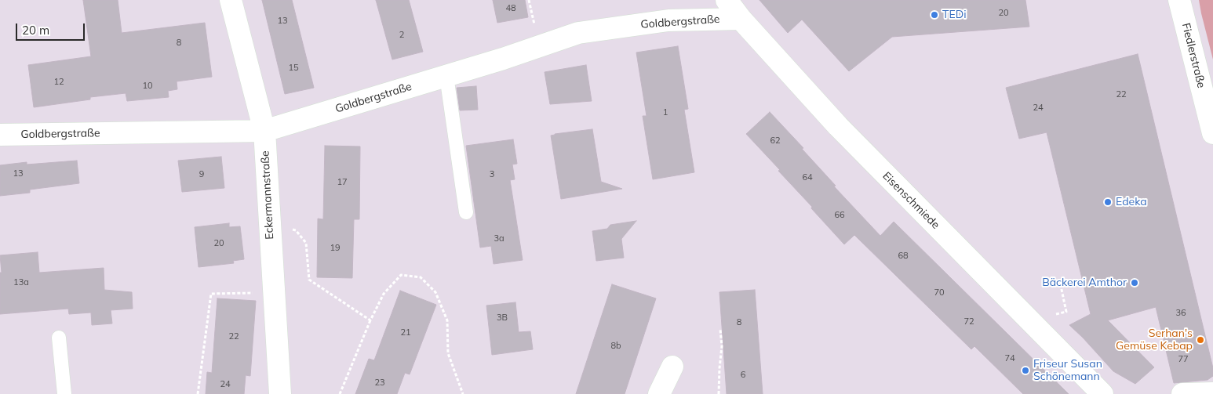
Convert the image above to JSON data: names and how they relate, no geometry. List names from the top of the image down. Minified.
{"streets":{"street":["Goldbergstraße","Fiedlerstraße","Eckermannstraße","Eisenschmiede"]},"crossings":[["Goldbergstraße","Eckermannstraße"],["Goldbergstraße","Eisenschmiede"]],"places":["TEDi","Edeka","Bäckerei Amthor","Serhan's Gemüse Kebap","Friseur Susan Schönemann"],"house_numbers":["48","20","13","2","8","15","12","10","22","24","1","62","13","9","3","64","17","66","3a","20","19","68","13a","70","36","3B","72","8","21","22","8b","74","77","6","23","24"],"scale_bar":"20 m"}
